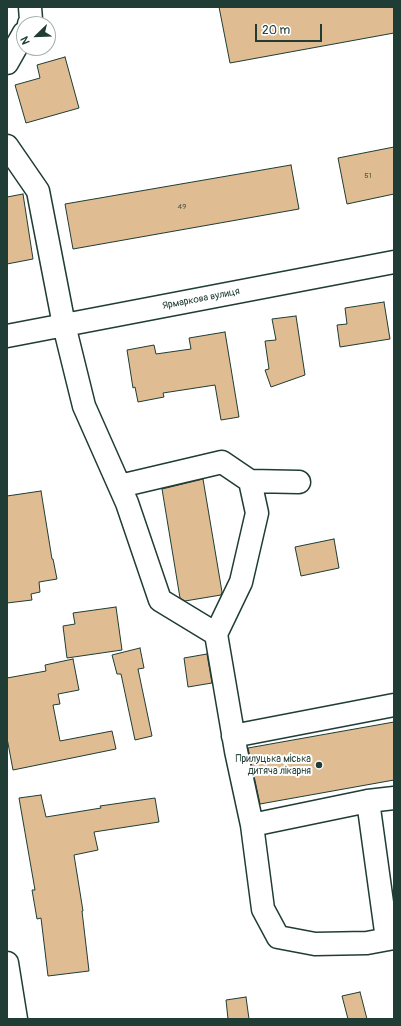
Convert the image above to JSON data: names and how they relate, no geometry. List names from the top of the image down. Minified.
{"streets":{"street":["Ярмаркова вулиця"]},"places":["Прилуцька міська дитяча лікарня"],"house_numbers":["51","49"],"scale_bar":"20 m","north":"bottom left"}
